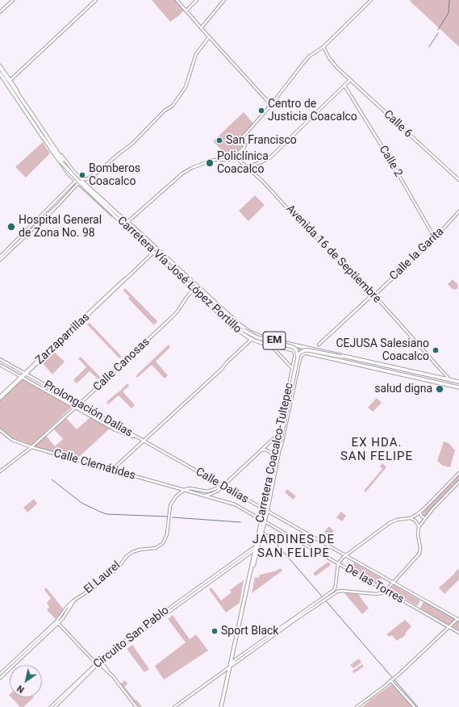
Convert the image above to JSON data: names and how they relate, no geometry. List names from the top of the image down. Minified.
{"streets":{"main road":["Carretera Vía José López Portillo","EM","Carretera Coacalco-Tultepec"],"street":["Calle 6","Calle 2","Avenida 16 de Septiembre","Calle la Garita","Zarzaparrillas","Calle Canosas","Prolongación Dalias","Calle Clemátides","Calle Dalias","El Laurel","De las Torres","Circuito San Pablo"]},"crossings":[["Calle 2","Calle la Garita"],["Avenida 16 de Septiembre","Calle la Garita"],["Avenida 16 de Septiembre","Carretera Vía José López Portillo"],["Carretera Vía José López Portillo","Zarzaparrillas"],["Carretera Vía José López Portillo","Calle Canosas"],["Carretera Vía José López Portillo","Carretera Coacalco-Tultepec"],["Zarzaparrillas","Prolongación Dalias"],["Calle Canosas","Prolongación Dalias"],["Calle Canosas","Calle Clemátides"],["Prolongación Dalias","Calle Dalias"],["Carretera Coacalco-Tultepec","Calle Dalias"],["Carretera Coacalco-Tultepec","De las Torres"],["Carretera Coacalco-Tultepec","Circuito San Pablo"],["Calle Clemátides","El Laurel"],["Calle Clemátides","De las Torres"],["El Laurel","De las Torres"]],"districts":["EX HDA. SAN FELIPE","JARDINES DE SAN FELIPE"],"places":["Centro de Justicia Coacalco","San Francisco","Policlínica Coacalco","Bomberos Coacalco","Hospital General de Zona No. 98","CEJUSA Salesiano Coacalco","salud digna","Sport Black"],"north":"bottom left"}
